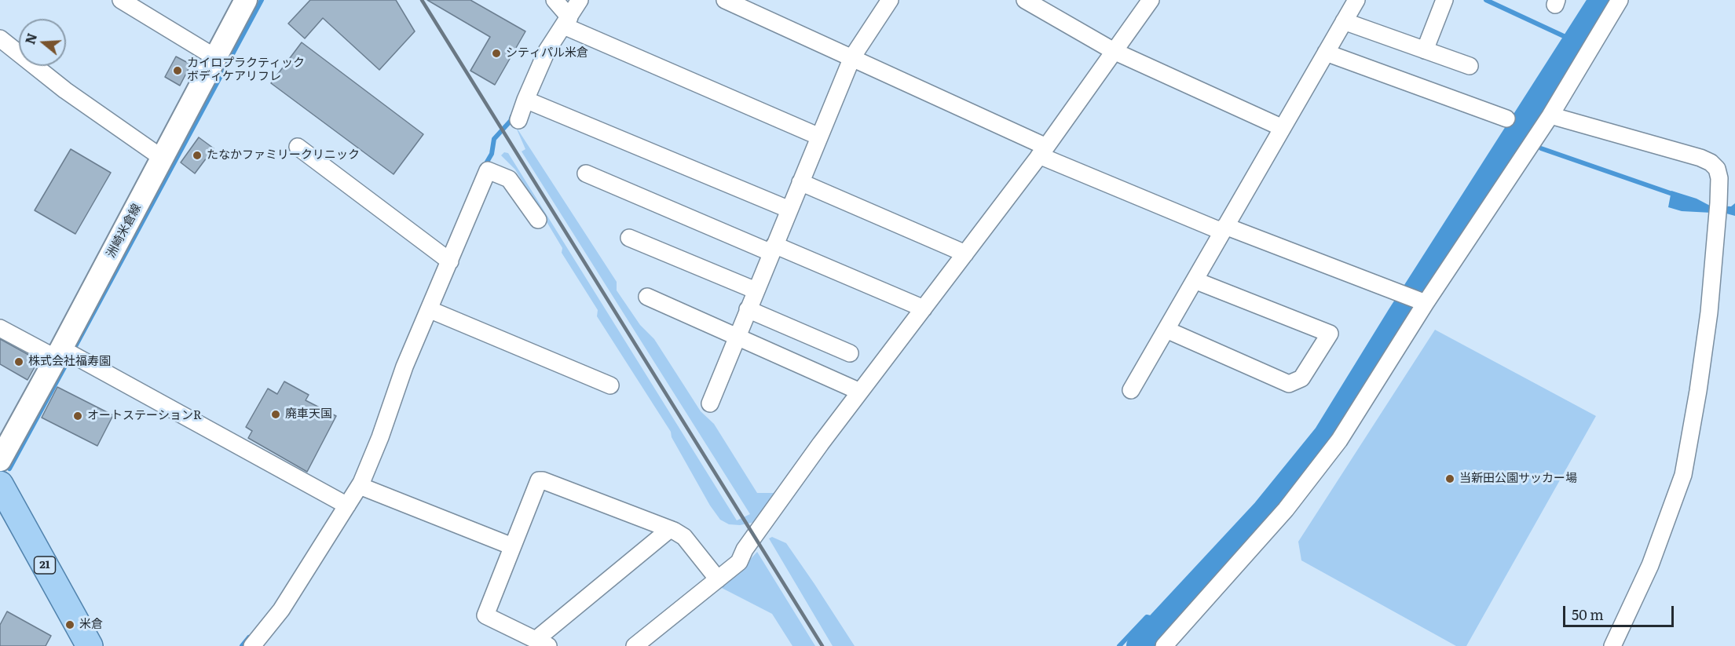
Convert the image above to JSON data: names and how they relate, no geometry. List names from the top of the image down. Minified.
{"streets":{"main road":["洲崎米倉線","21"]},"places":["シティパル米倉","カイロプラクティック ボディケアリフレ","たなかファミリークリニック","株式会社福寿園","廃車天国","オートステーションR","当新田公園サッカー場","米倉"],"scale_bar":"50 m","north":"left"}
